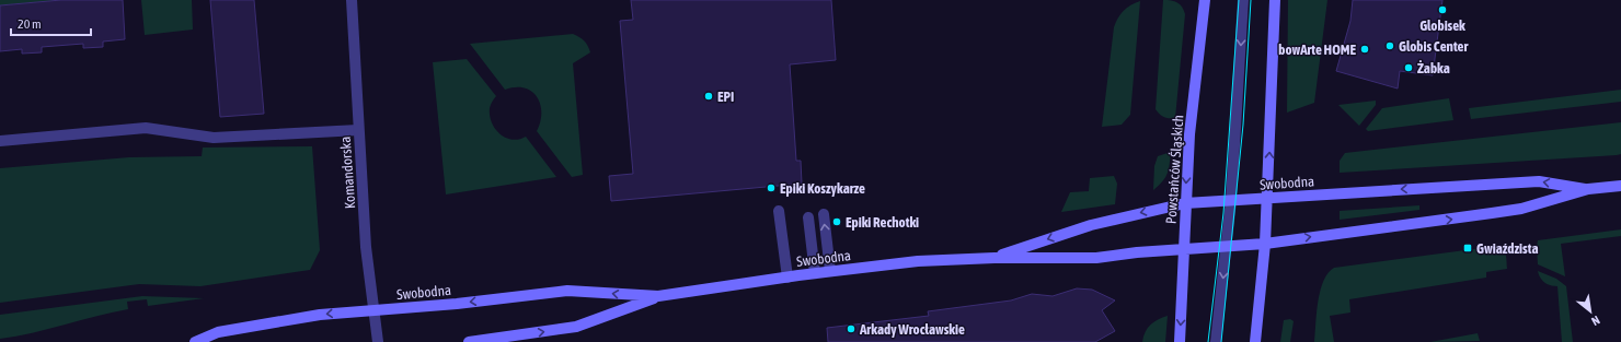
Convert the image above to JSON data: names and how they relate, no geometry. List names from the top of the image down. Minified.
{"streets":{"street":["Powstańców Śląskich","Komandorska","Swobodna"]},"crossings":[["Powstańców Śląskich","Swobodna"],["Komandorska","Swobodna"]],"places":{"other":["Globisek","Globis Center","bowArte HOME","Żabka","EPI","Epiki Koszykarze","Epiki Rechotki","Arkady Wrocławskie"],"transit":["Gwiaździsta"]},"scale_bar":"20 m","north":"bottom right"}
